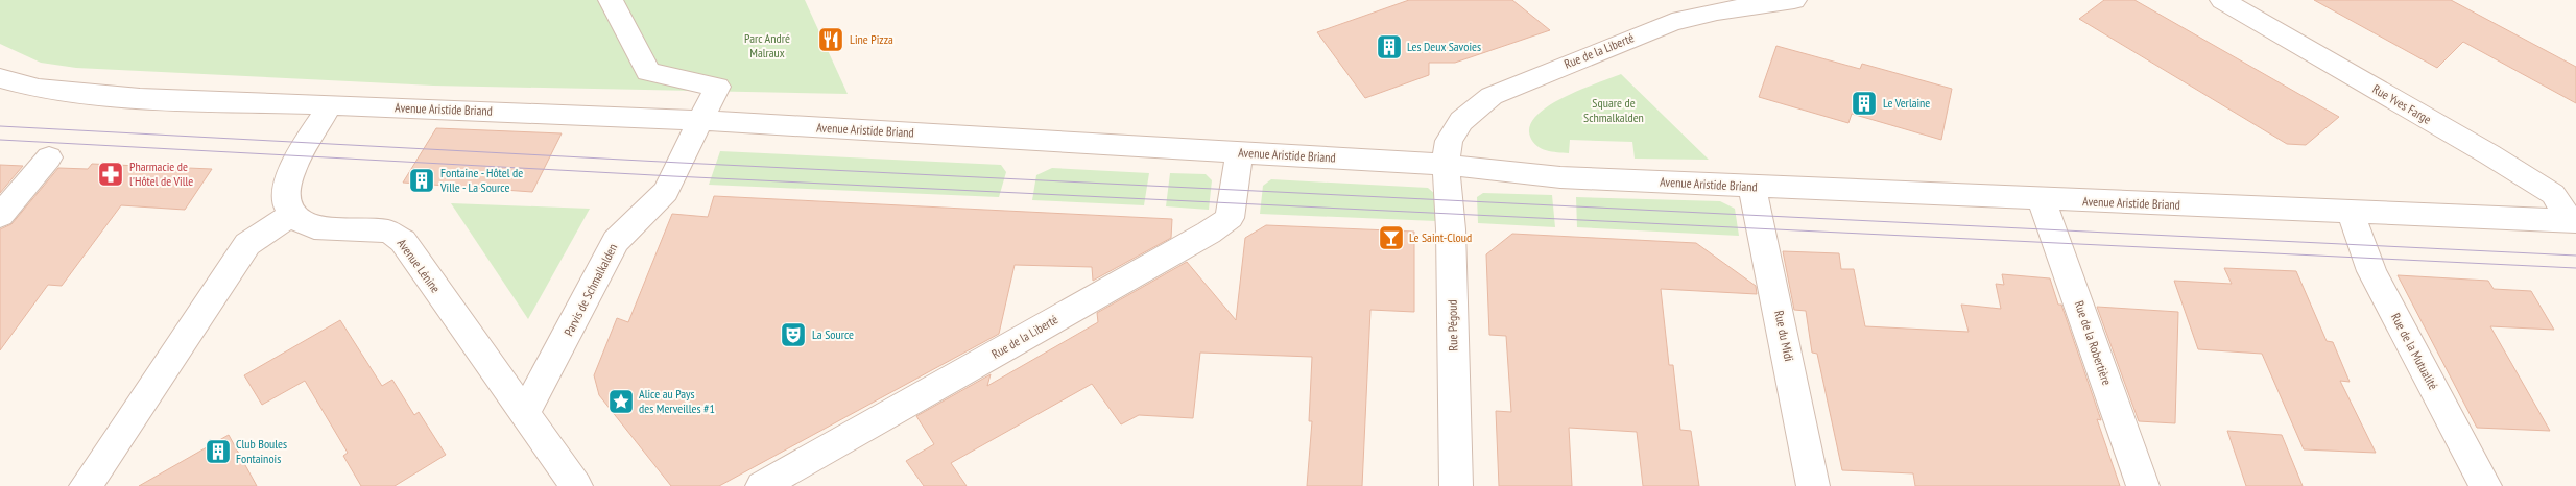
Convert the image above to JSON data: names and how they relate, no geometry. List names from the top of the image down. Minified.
{"streets":{"street":["Rue de la Liberté","Rue Yves Farge","Avenue Aristide Briand","Avenue Lénine","Parvis de Schmalkalden","Rue Pégoud","Rue du Midi","Rue de la Robertière","Rue de la Mutualité"]},"crossings":[["Rue de la Liberté","Avenue Aristide Briand"],["Rue de la Liberté","Rue Pégoud"],["Rue Yves Farge","Avenue Aristide Briand"],["Avenue Aristide Briand","Parvis de Schmalkalden"],["Avenue Aristide Briand","Rue Pégoud"],["Avenue Aristide Briand","Rue du Midi"],["Avenue Aristide Briand","Rue de la Robertière"],["Avenue Aristide Briand","Rue de la Mutualité"],["Avenue Lénine","Parvis de Schmalkalden"]],"parks":["Parc André Malraux","Square de Schmalkalden"],"places":{"restaurant":["Line Pizza"],"building":["Les Deux Savoies","Le Verlaine","Fontaine - Hôtel de Ville - La Source","Club Boules Fontainois"],"pharmacy":["Pharmacie de l'Hôtel de Ville"],"bar":["Le Saint-Cloud"],"theatre":["La Source"],"place":["Alice au Pays des Merveilles #1"]}}
